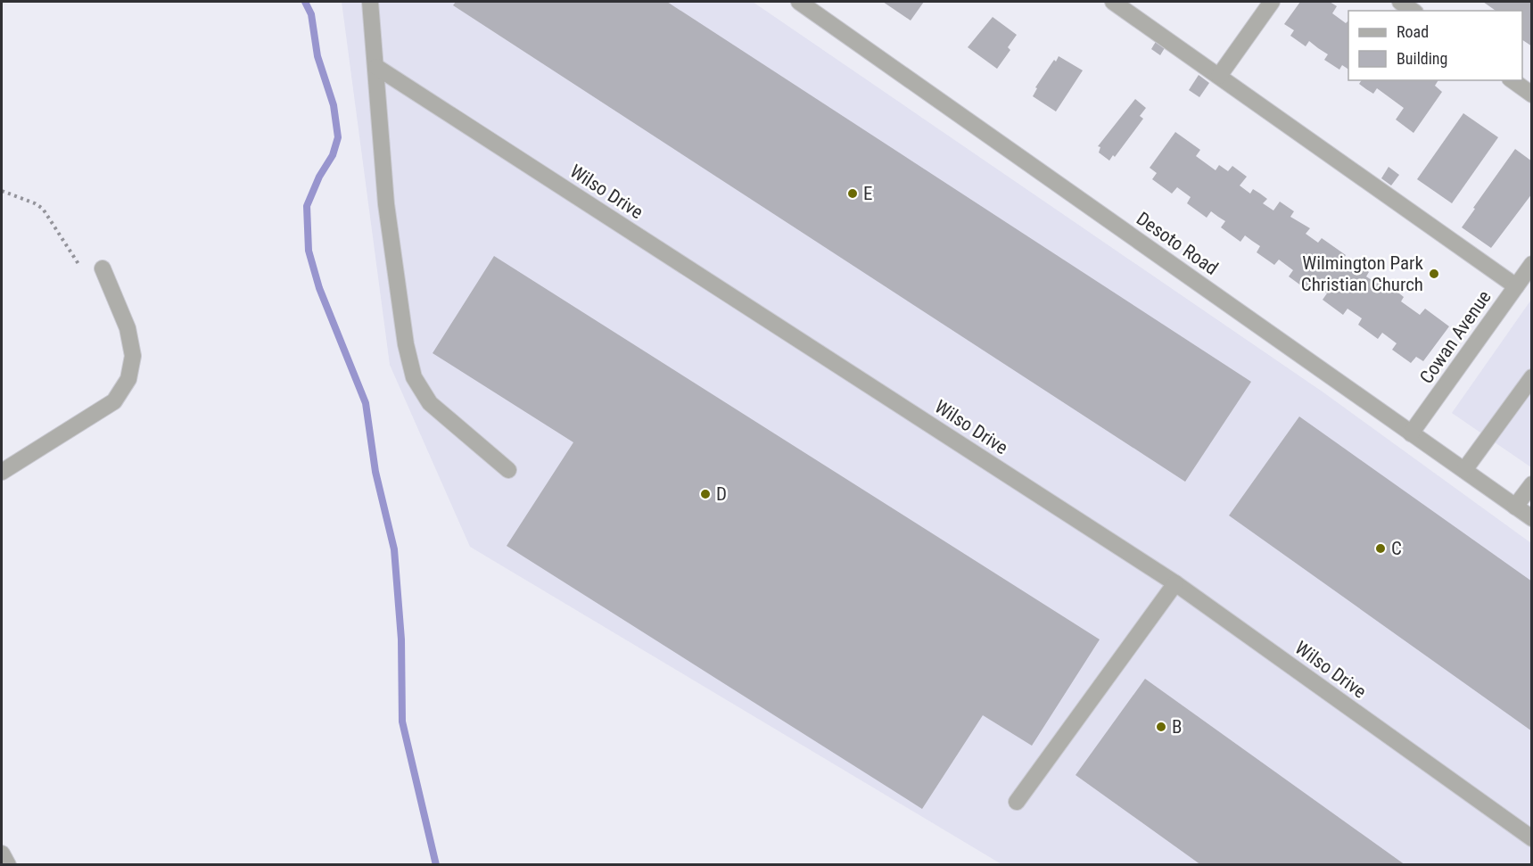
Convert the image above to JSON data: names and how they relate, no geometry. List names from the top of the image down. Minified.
{"streets":{"street":["Wilso Drive","Desoto Road","Cowan Avenue"]},"crossings":[["Desoto Road","Cowan Avenue"]],"places":["E","Wilmington Park Christian Church","D","C","B"],"legend":["Road","Building"]}
